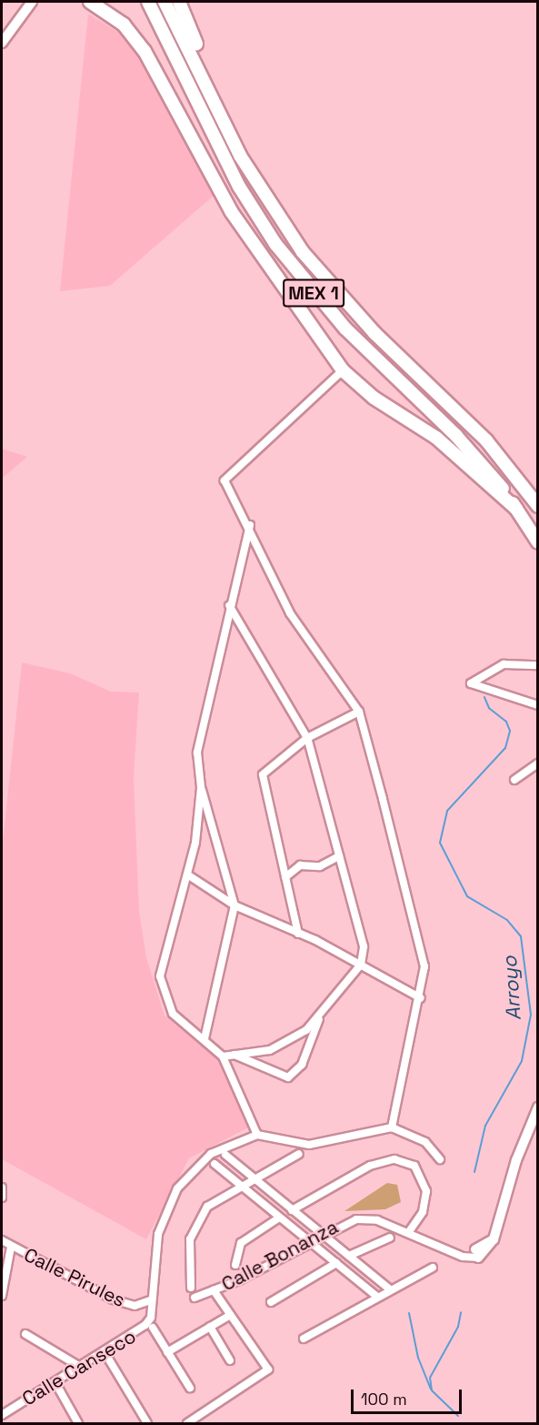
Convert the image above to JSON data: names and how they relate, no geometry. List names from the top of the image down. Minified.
{"streets":{"highway":["MEX 1"],"street":["Calle Bonanza","Calle Pirules","Calle Canseco"]},"crossings":[["Calle Pirules","Calle Canseco"]],"water":["Arroyo"],"scale_bar":"100 m"}
